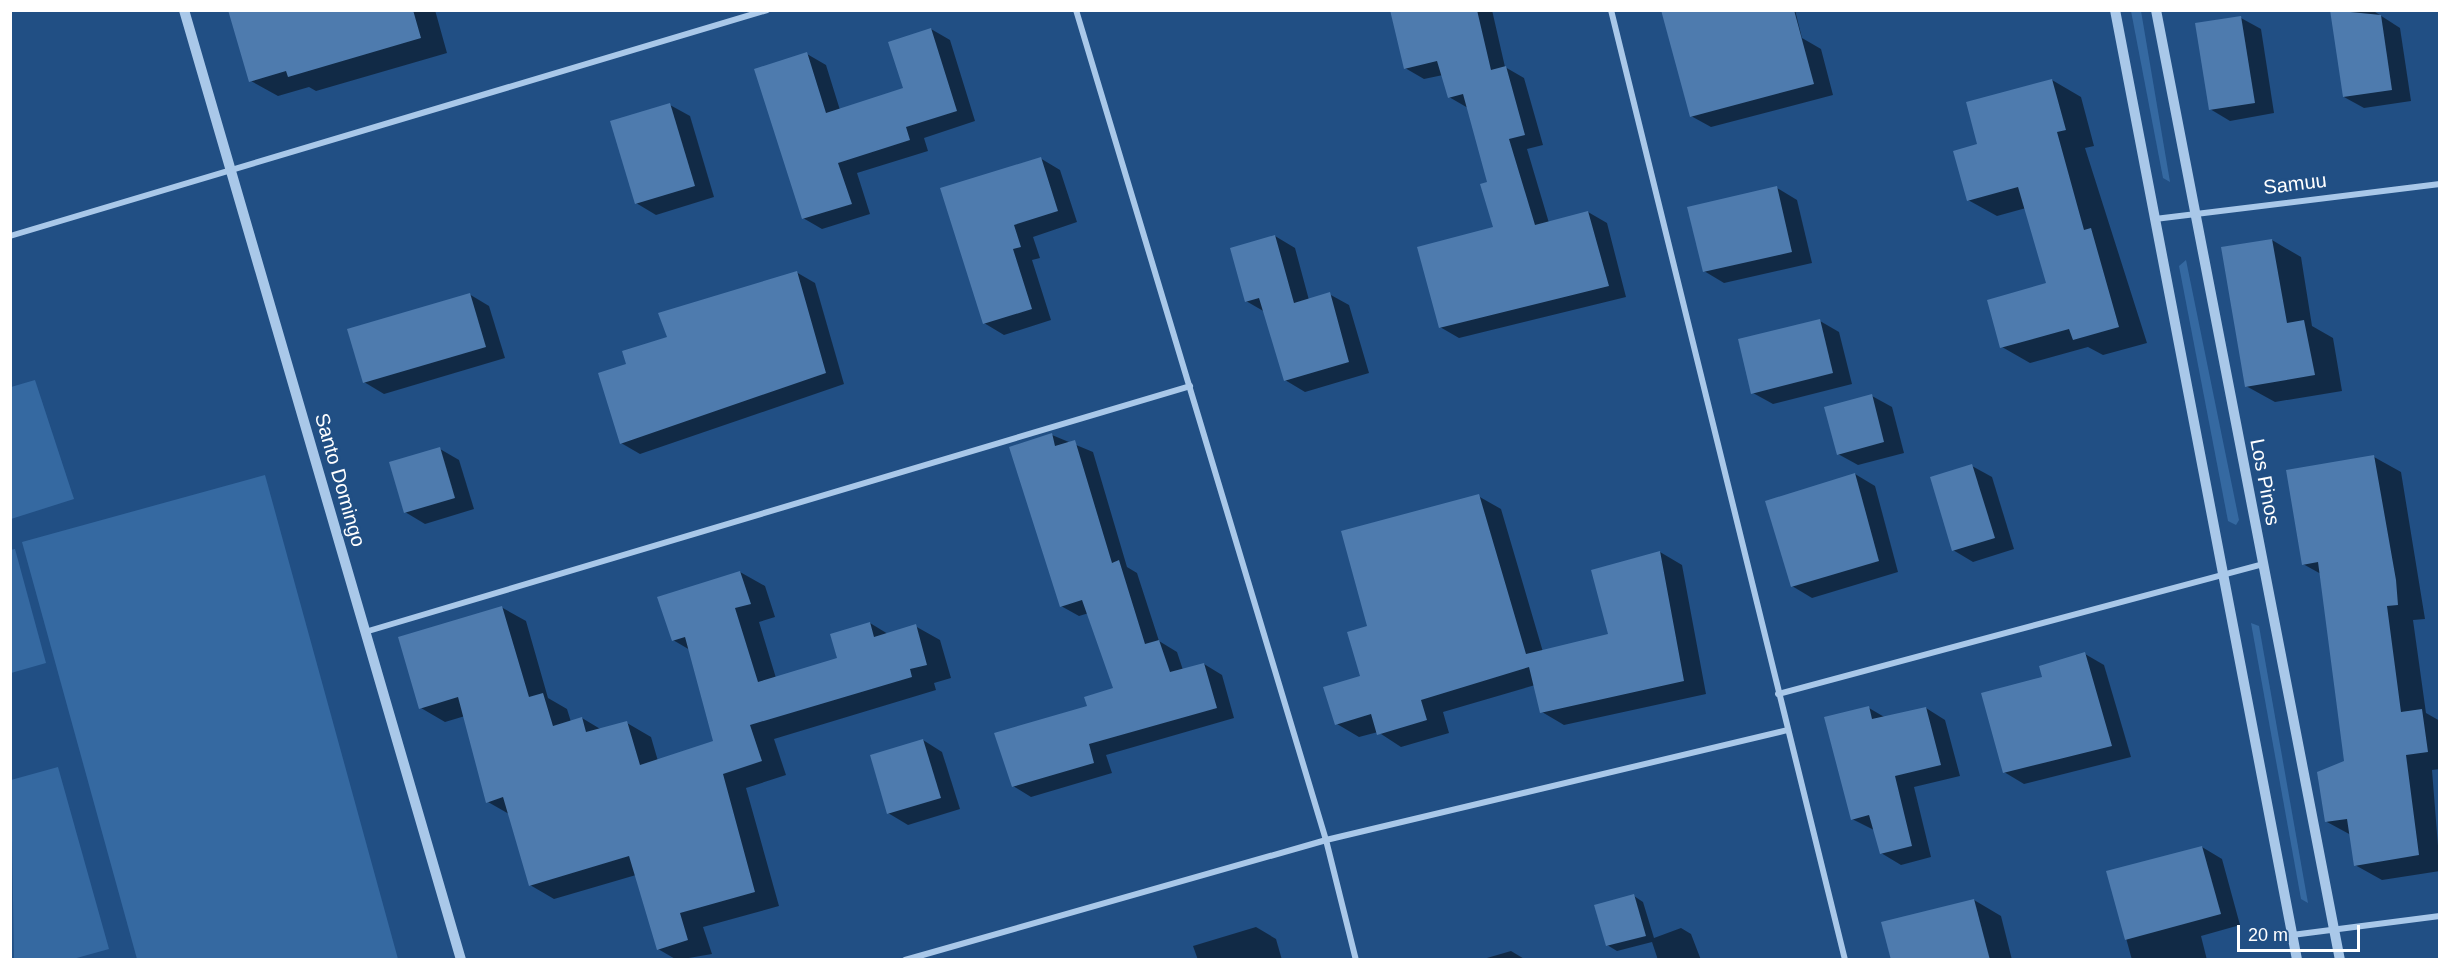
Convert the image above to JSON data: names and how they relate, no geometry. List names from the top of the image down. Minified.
{"streets":{"street":["Samuu","Santo Domingo","Los Pinos"]},"crossings":[["Samuu","Los Pinos"]],"scale_bar":"20 m"}
